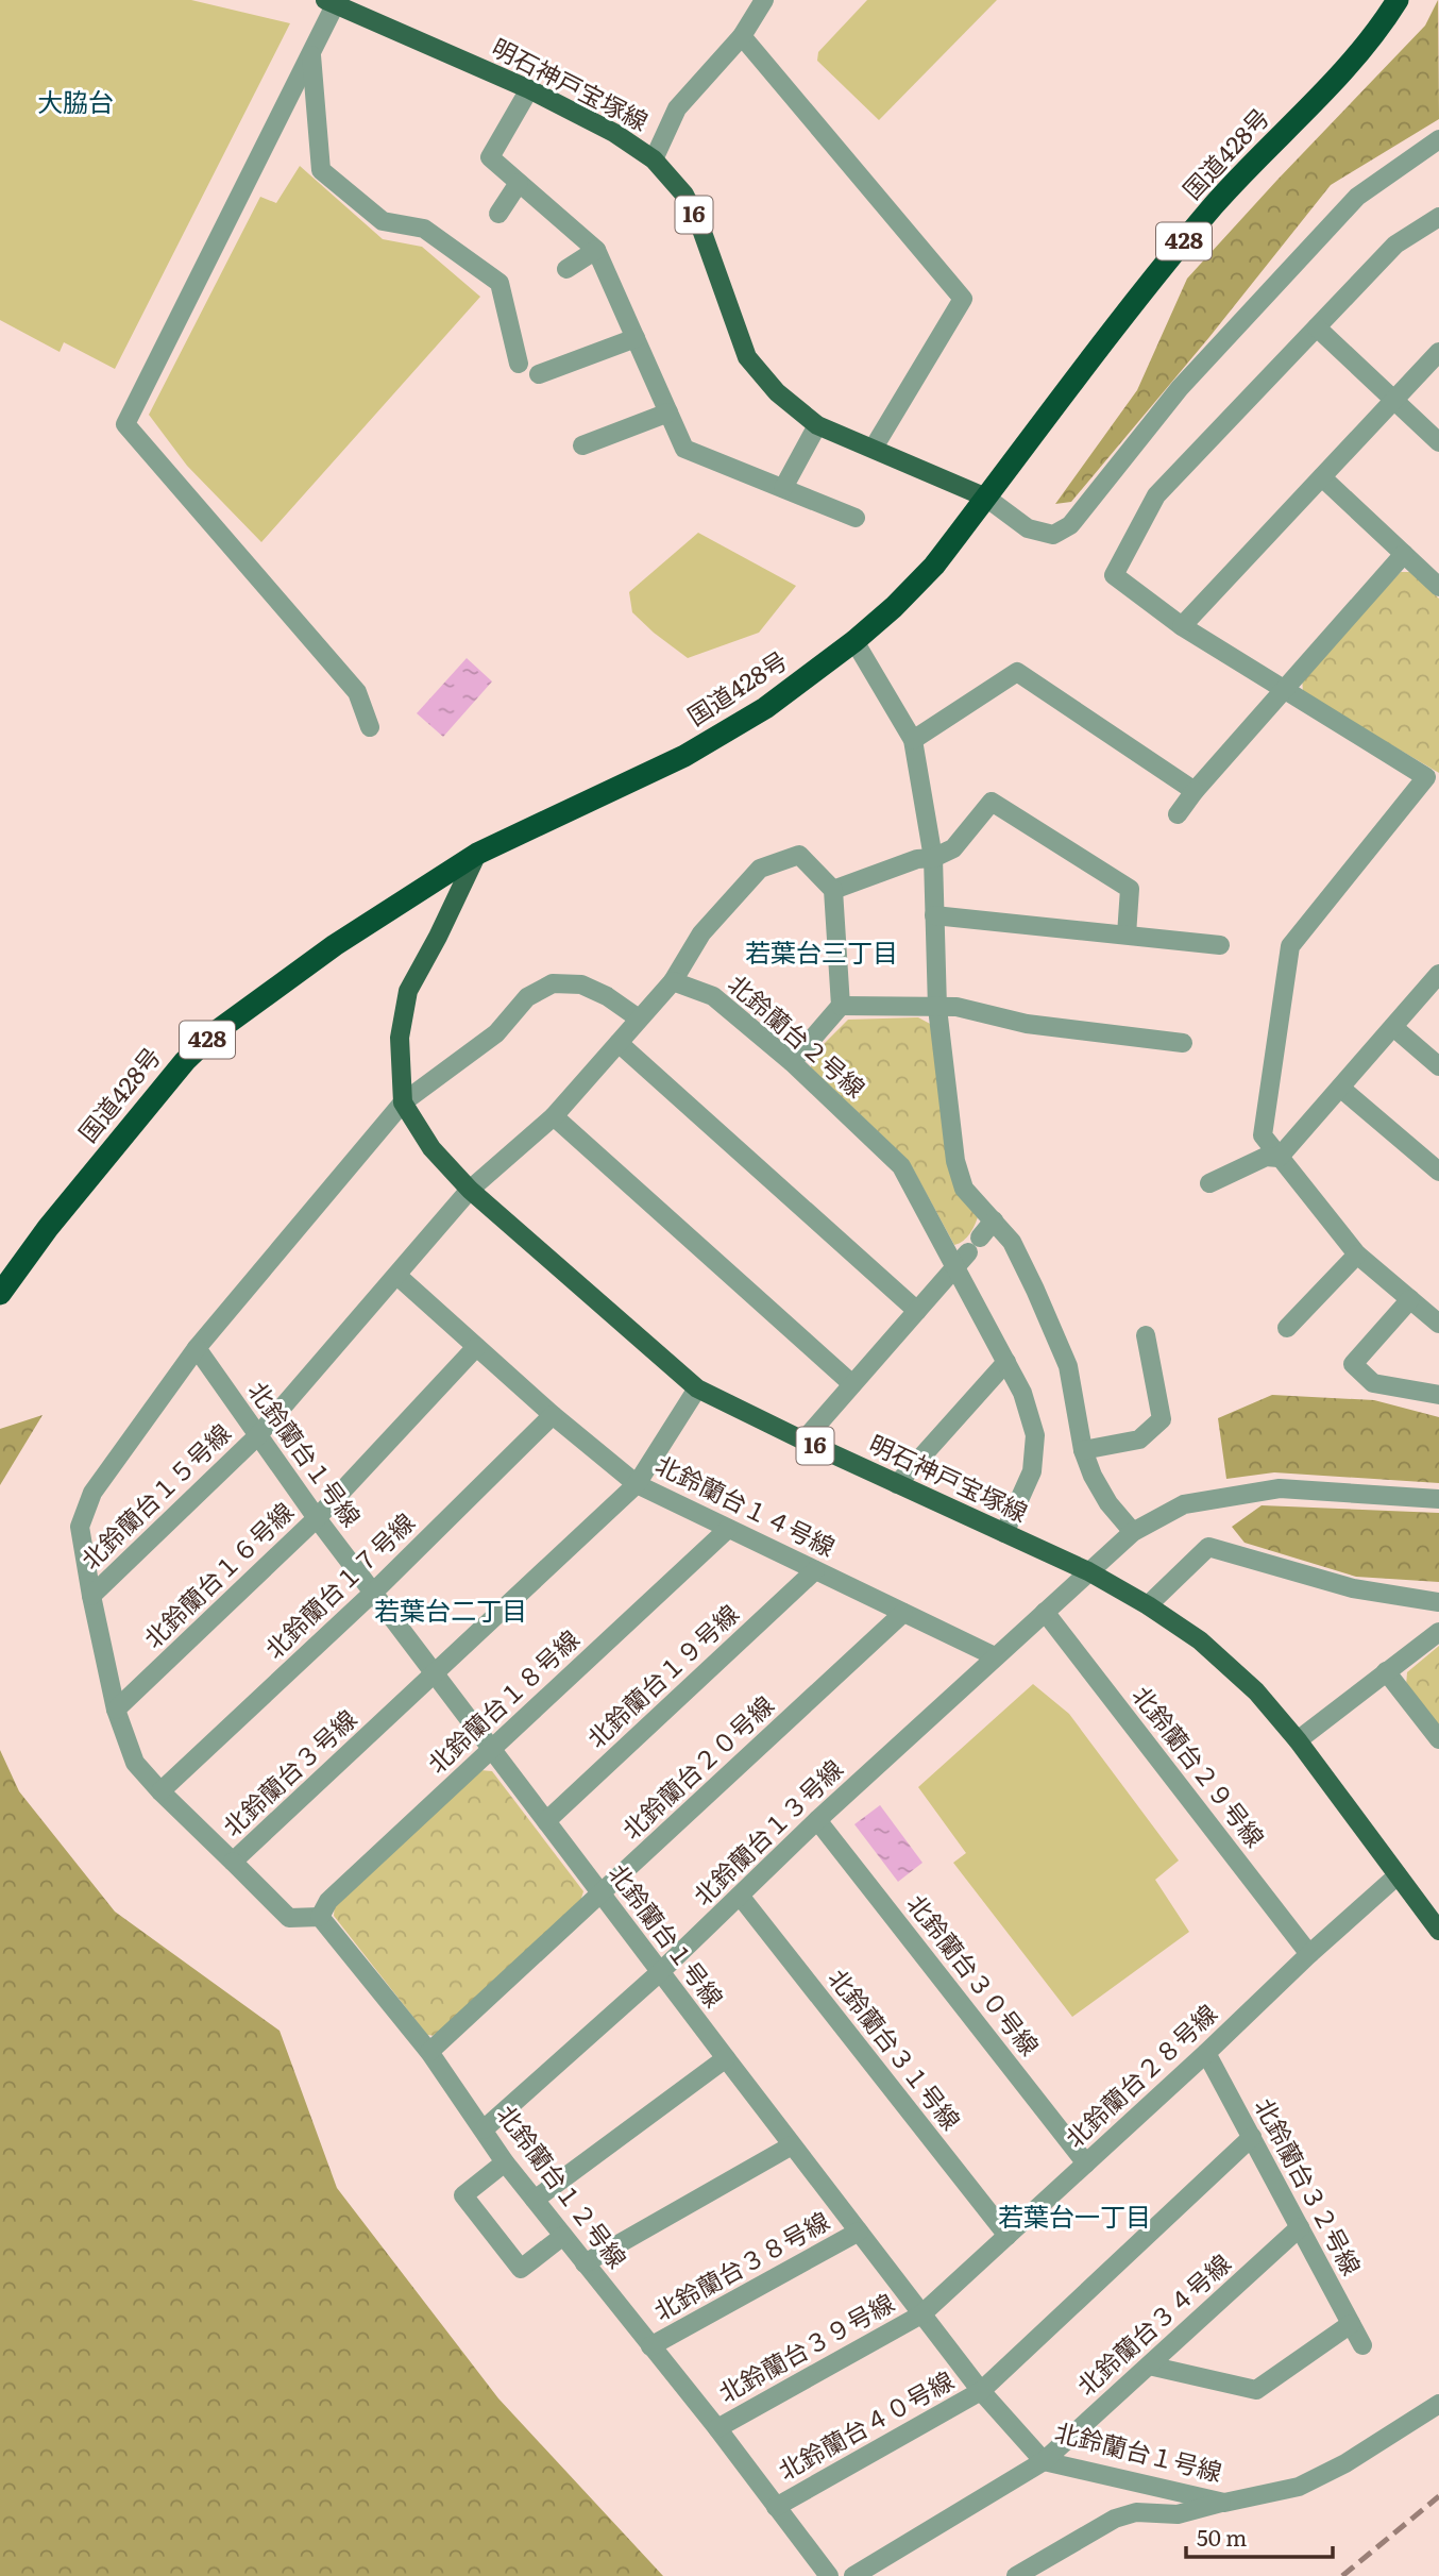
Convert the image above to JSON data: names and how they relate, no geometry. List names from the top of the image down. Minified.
{"streets":{"highway":["国道428号","428"],"main road":["明石神戸宝塚線","16"],"street":["北鈴蘭台２号線","北鈴蘭台１号線","北鈴蘭台１５号線","北鈴蘭台１４号線","北鈴蘭台１６号線","北鈴蘭台１７号線","北鈴蘭台１９号線","北鈴蘭台１８号線","北鈴蘭台２９号線","北鈴蘭台２０号線","北鈴蘭台３号線","北鈴蘭台１３号線","北鈴蘭台３０号線","北鈴蘭台３１号線","北鈴蘭台２８号線","北鈴蘭台１２号線","北鈴蘭台３２号線","北鈴蘭台３８号線","北鈴蘭台３４号線","北鈴蘭台３９号線","北鈴蘭台４０号線"]},"crossings":[["明石神戸宝塚線","国道428号"],["明石神戸宝塚線","北鈴蘭台２号線"],["明石神戸宝塚線","北鈴蘭台３号線"],["明石神戸宝塚線","北鈴蘭台１３号線"],["明石神戸宝塚線","北鈴蘭台２８号線"],["北鈴蘭台１号線","北鈴蘭台１５号線"],["北鈴蘭台１号線","北鈴蘭台１６号線"],["北鈴蘭台１号線","北鈴蘭台１７号線"],["北鈴蘭台１号線","北鈴蘭台１９号線"],["北鈴蘭台１号線","北鈴蘭台１８号線"],["北鈴蘭台１号線","北鈴蘭台２０号線"],["北鈴蘭台１号線","北鈴蘭台３号線"],["北鈴蘭台１号線","北鈴蘭台１３号線"],["北鈴蘭台１号線","北鈴蘭台２８号線"],["北鈴蘭台１号線","北鈴蘭台３８号線"],["北鈴蘭台１号線","北鈴蘭台３４号線"],["北鈴蘭台１号線","北鈴蘭台３９号線"],["北鈴蘭台１号線","北鈴蘭台４０号線"],["北鈴蘭台１５号線","北鈴蘭台３号線"],["北鈴蘭台１４号線","北鈴蘭台１６号線"],["北鈴蘭台１４号線","北鈴蘭台１７号線"],["北鈴蘭台１４号線","北鈴蘭台１９号線"],["北鈴蘭台１４号線","北鈴蘭台１８号線"],["北鈴蘭台１４号線","北鈴蘭台２０号線"],["北鈴蘭台１４号線","北鈴蘭台３号線"],["北鈴蘭台１４号線","北鈴蘭台１３号線"],["北鈴蘭台１６号線","北鈴蘭台３号線"],["北鈴蘭台１７号線","北鈴蘭台３号線"],["北鈴蘭台１８号線","北鈴蘭台１２号線"],["北鈴蘭台２９号線","北鈴蘭台１３号線"],["北鈴蘭台２９号線","北鈴蘭台２８号線"],["北鈴蘭台２０号線","北鈴蘭台１２号線"],["北鈴蘭台１３号線","北鈴蘭台３０号線"],["北鈴蘭台１３号線","北鈴蘭台３１号線"],["北鈴蘭台１３号線","北鈴蘭台１２号線"],["北鈴蘭台３０号線","北鈴蘭台２８号線"],["北鈴蘭台３１号線","北鈴蘭台２８号線"],["北鈴蘭台２８号線","北鈴蘭台３２号線"],["北鈴蘭台２８号線","北鈴蘭台３９号線"],["北鈴蘭台１２号線","北鈴蘭台３８号線"],["北鈴蘭台１２号線","北鈴蘭台３９号線"],["北鈴蘭台１２号線","北鈴蘭台４０号線"],["北鈴蘭台３２号線","北鈴蘭台３４号線"],["北鈴蘭台３２号線","北鈴蘭台４０号線"]],"districts":["大脇台","若葉台三丁目","若葉台二丁目","若葉台一丁目"],"scale_bar":"50 m"}
